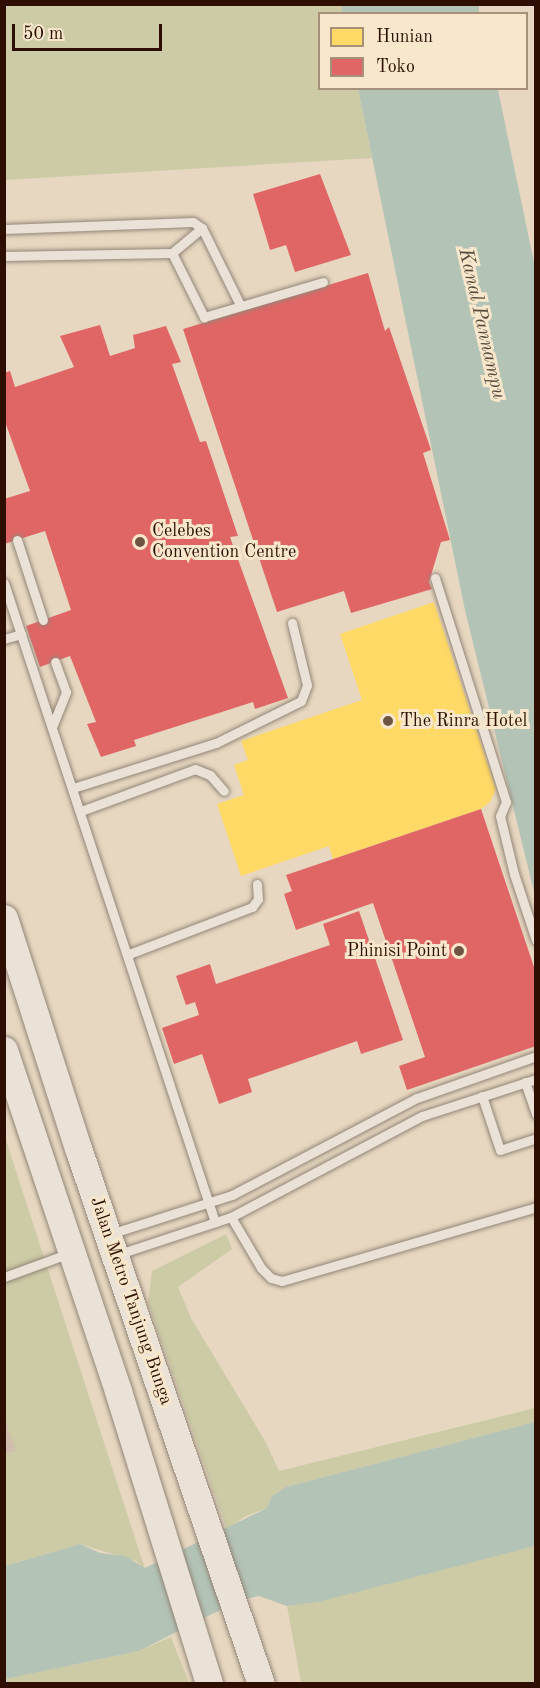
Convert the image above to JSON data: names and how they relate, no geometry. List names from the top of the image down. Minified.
{"streets":{"main road":["Jalan Metro Tanjung Bunga"]},"water":["Kanal Pannampu"],"places":["Celebes Convention Centre","The Rinra Hotel","Phinisi Point"],"legend":["Hunian","Toko"],"scale_bar":"50 m"}
